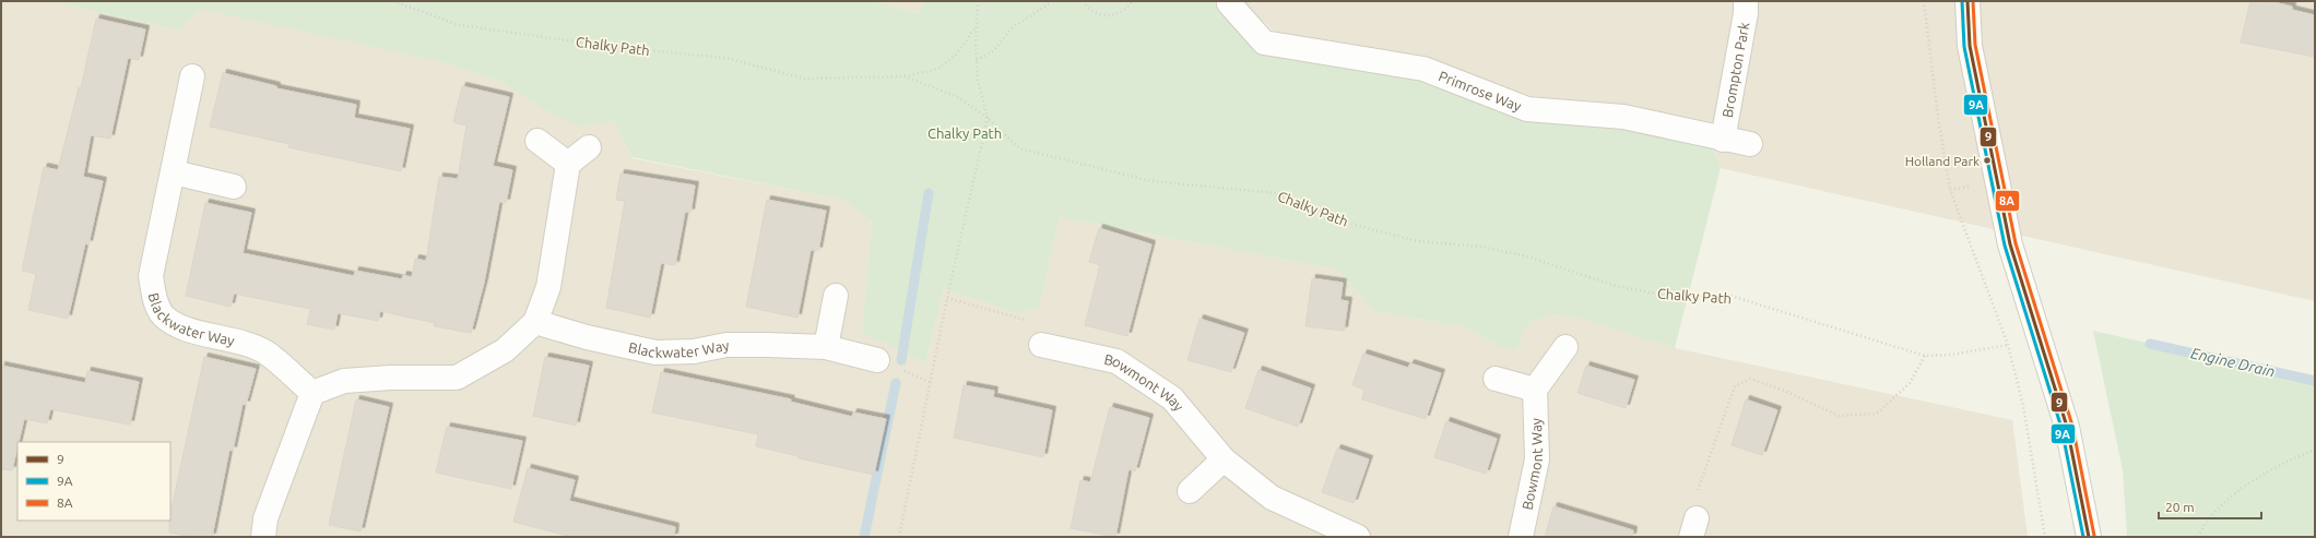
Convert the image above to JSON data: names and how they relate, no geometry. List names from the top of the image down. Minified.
{"streets":{"street":["Brompton Park","Primrose Way","Blackwater Way","Bowmont Way"],"path":["Chalky Path"]},"crossings":[["Brompton Park","Primrose Way"]],"water":["Engine Drain"],"parks":["Chalky Path"],"places":["Holland Park"],"lines":["transit line 9","transit line 9A","transit line 8A"],"legend":["9","9A","8A"],"scale_bar":"20 m"}
